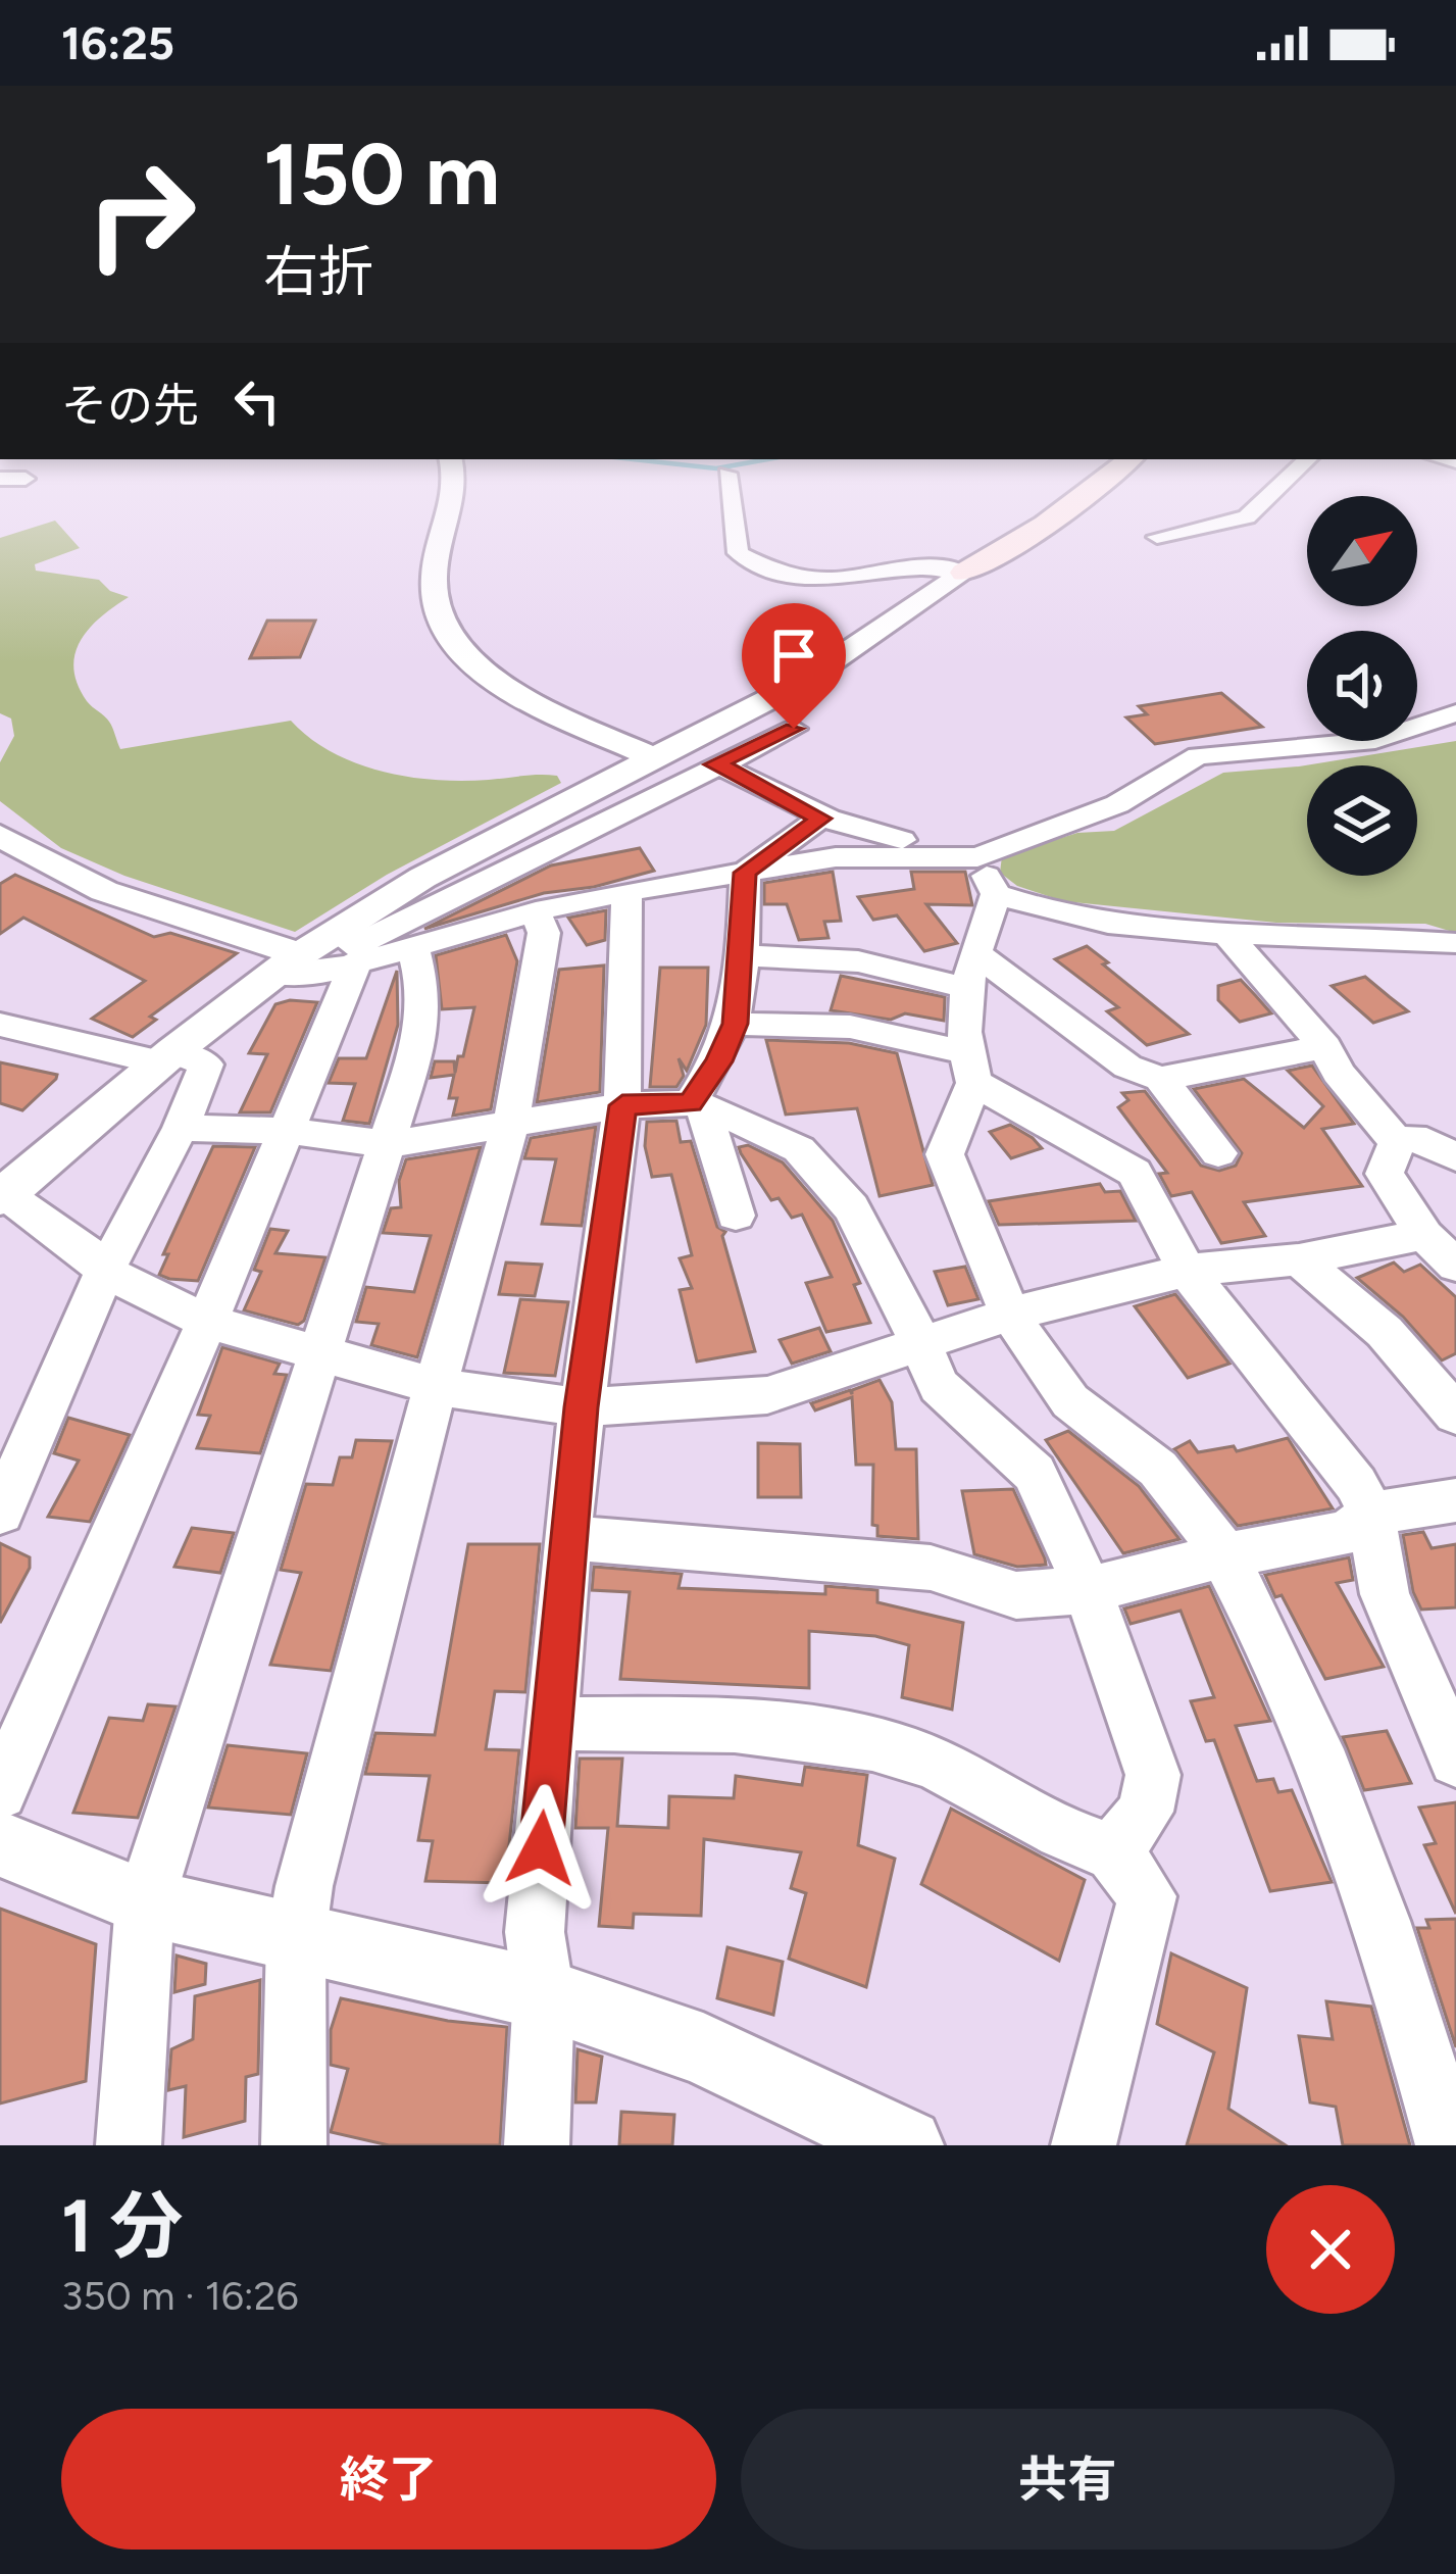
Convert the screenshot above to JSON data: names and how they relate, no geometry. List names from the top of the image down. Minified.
{"north":"top right","page":{"status":"16:25","turn":["150 m","右折"],"then":"その先","heading":["1 分","350 m · 16:26"],"buttons":["終了","共有"]}}
